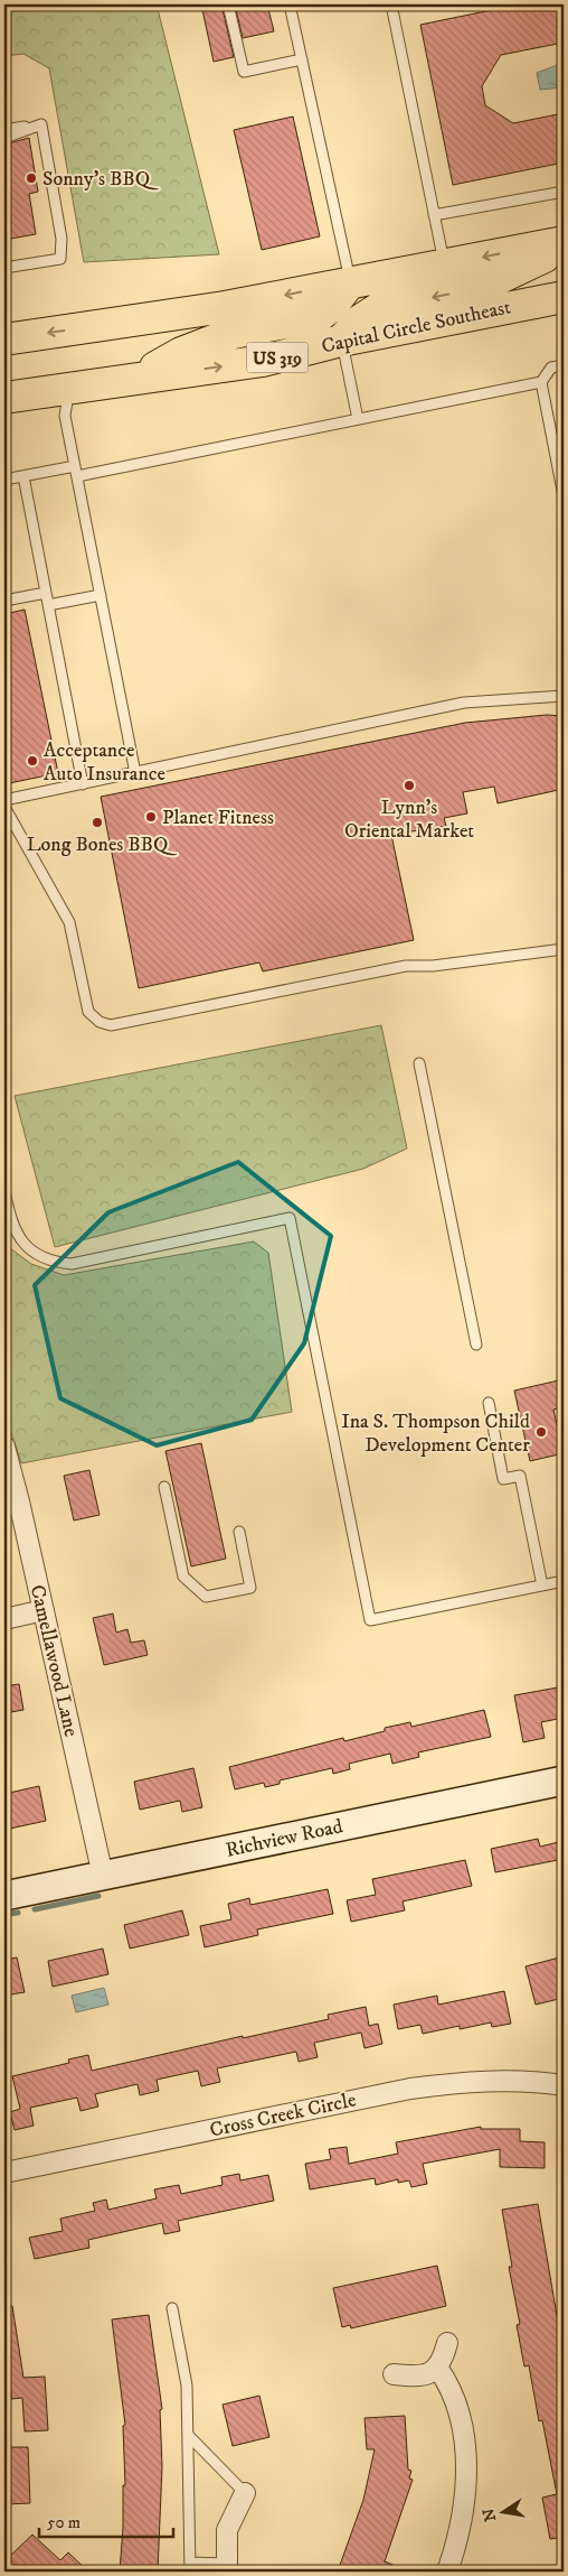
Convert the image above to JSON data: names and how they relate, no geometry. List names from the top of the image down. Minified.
{"streets":{"main road":["Capital Circle Southeast","US 319"],"street":["Camellawood Lane","Richview Road","Cross Creek Circle"]},"crossings":[["Camellawood Lane","Richview Road"]],"places":["Sonny's BBQ","Acceptance Auto Insurance","Lynn's Oriental Market","Planet Fitness","Long Bones BBQ","Ina S. Thompson Child Development Center"],"scale_bar":"50 m","north":"left"}
